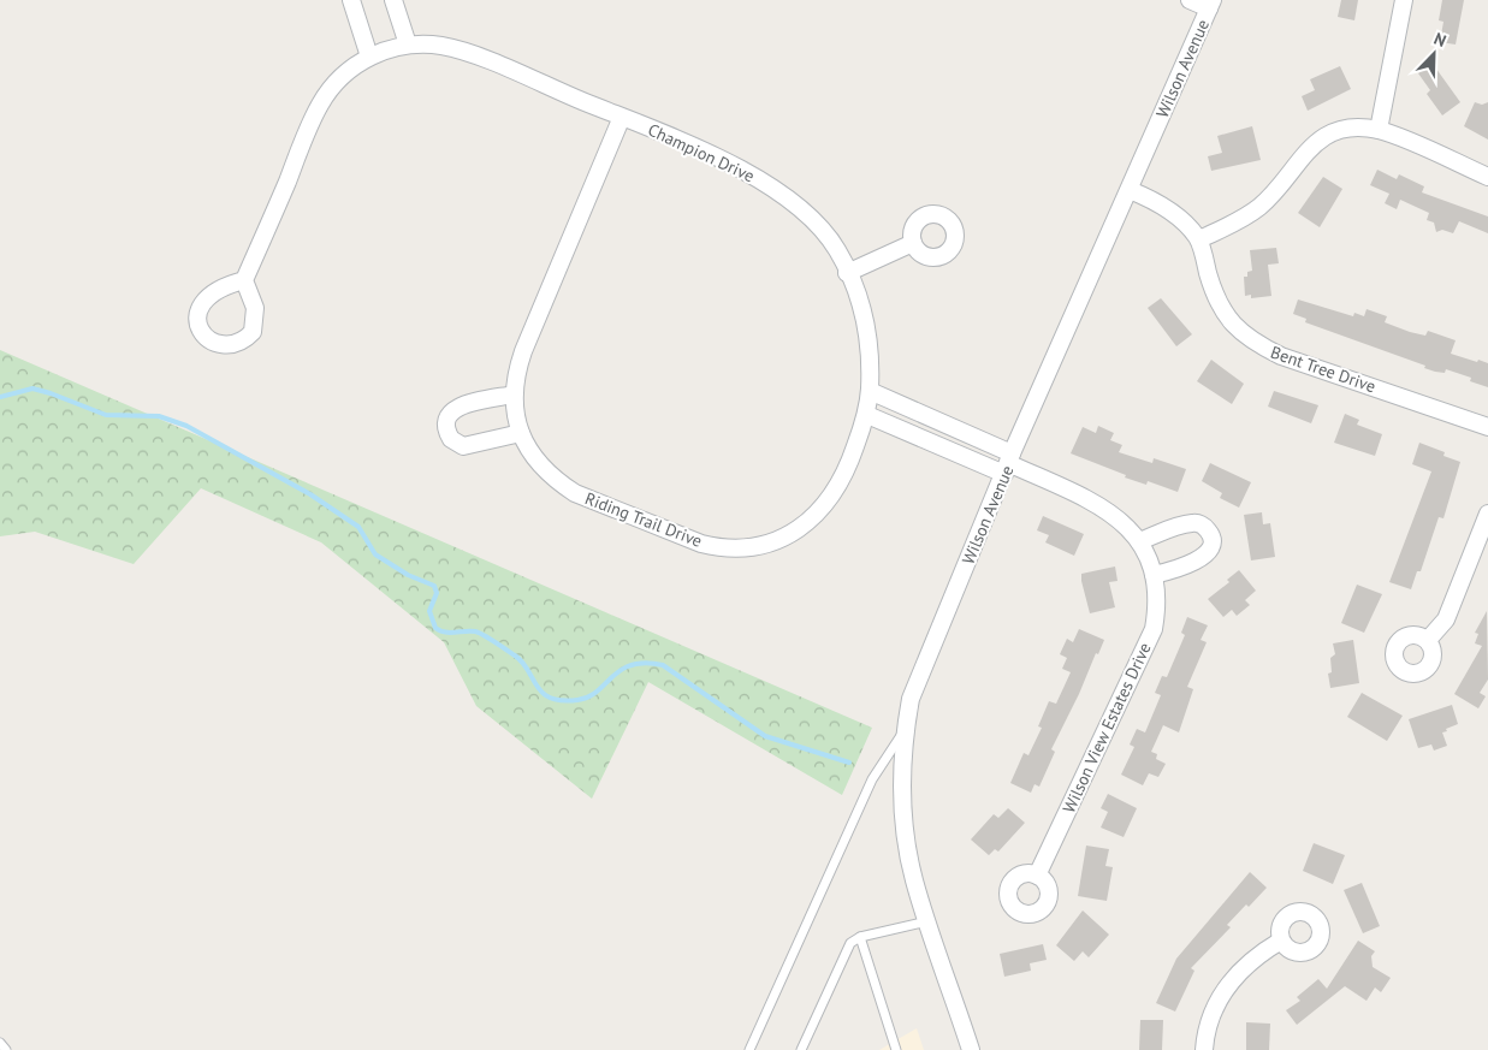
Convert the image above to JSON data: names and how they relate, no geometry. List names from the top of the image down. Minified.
{"streets":{"street":["Wilson Avenue","Champion Drive","Bent Tree Drive","Riding Trail Drive","Wilson View Estates Drive"]},"crossings":[["Wilson Avenue","Bent Tree Drive"],["Wilson Avenue","Wilson View Estates Drive"],["Champion Drive","Riding Trail Drive"]],"north":"top right"}
